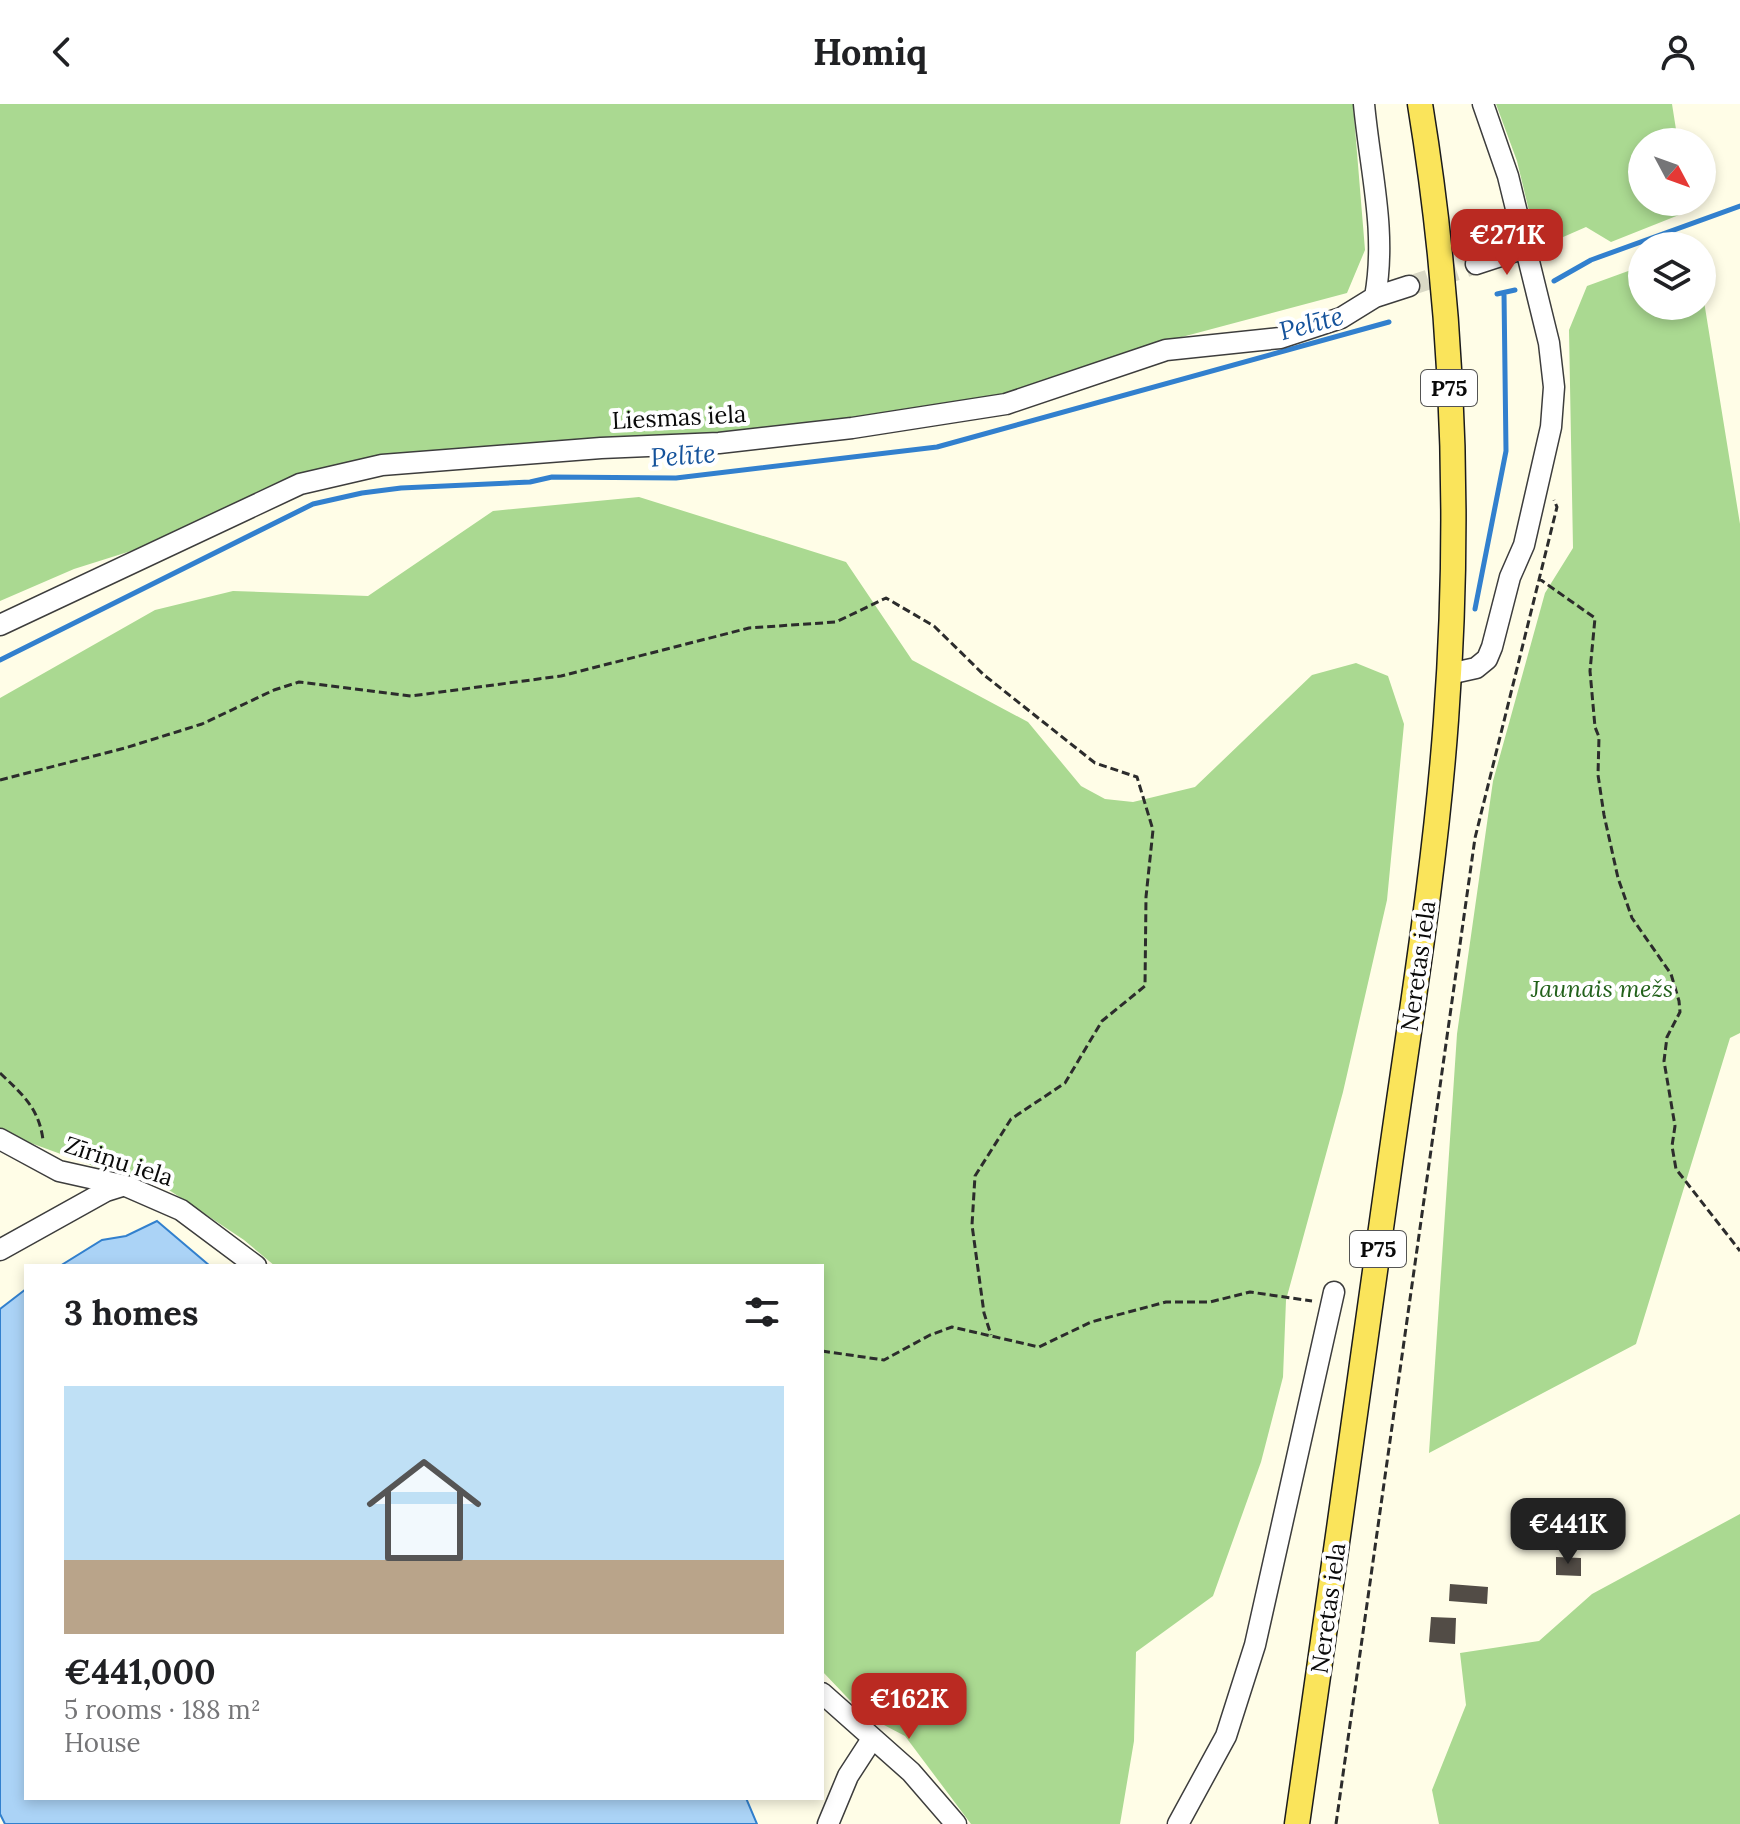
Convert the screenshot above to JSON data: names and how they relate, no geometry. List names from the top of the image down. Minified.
{"streets":{"main road":["P75","Neretas iela"],"street":["Liesmas iela","Zīriņu iela"]},"water":["Pelīte"],"parks":["Jaunais mežs"],"north":"bottom right","page":{"header":"Homiq","price":["€271K","€441K","€162K"],"heading":"3 homes","list":[{"name":"€441,000","note":"5 rooms · 188 m² · House"}]}}
